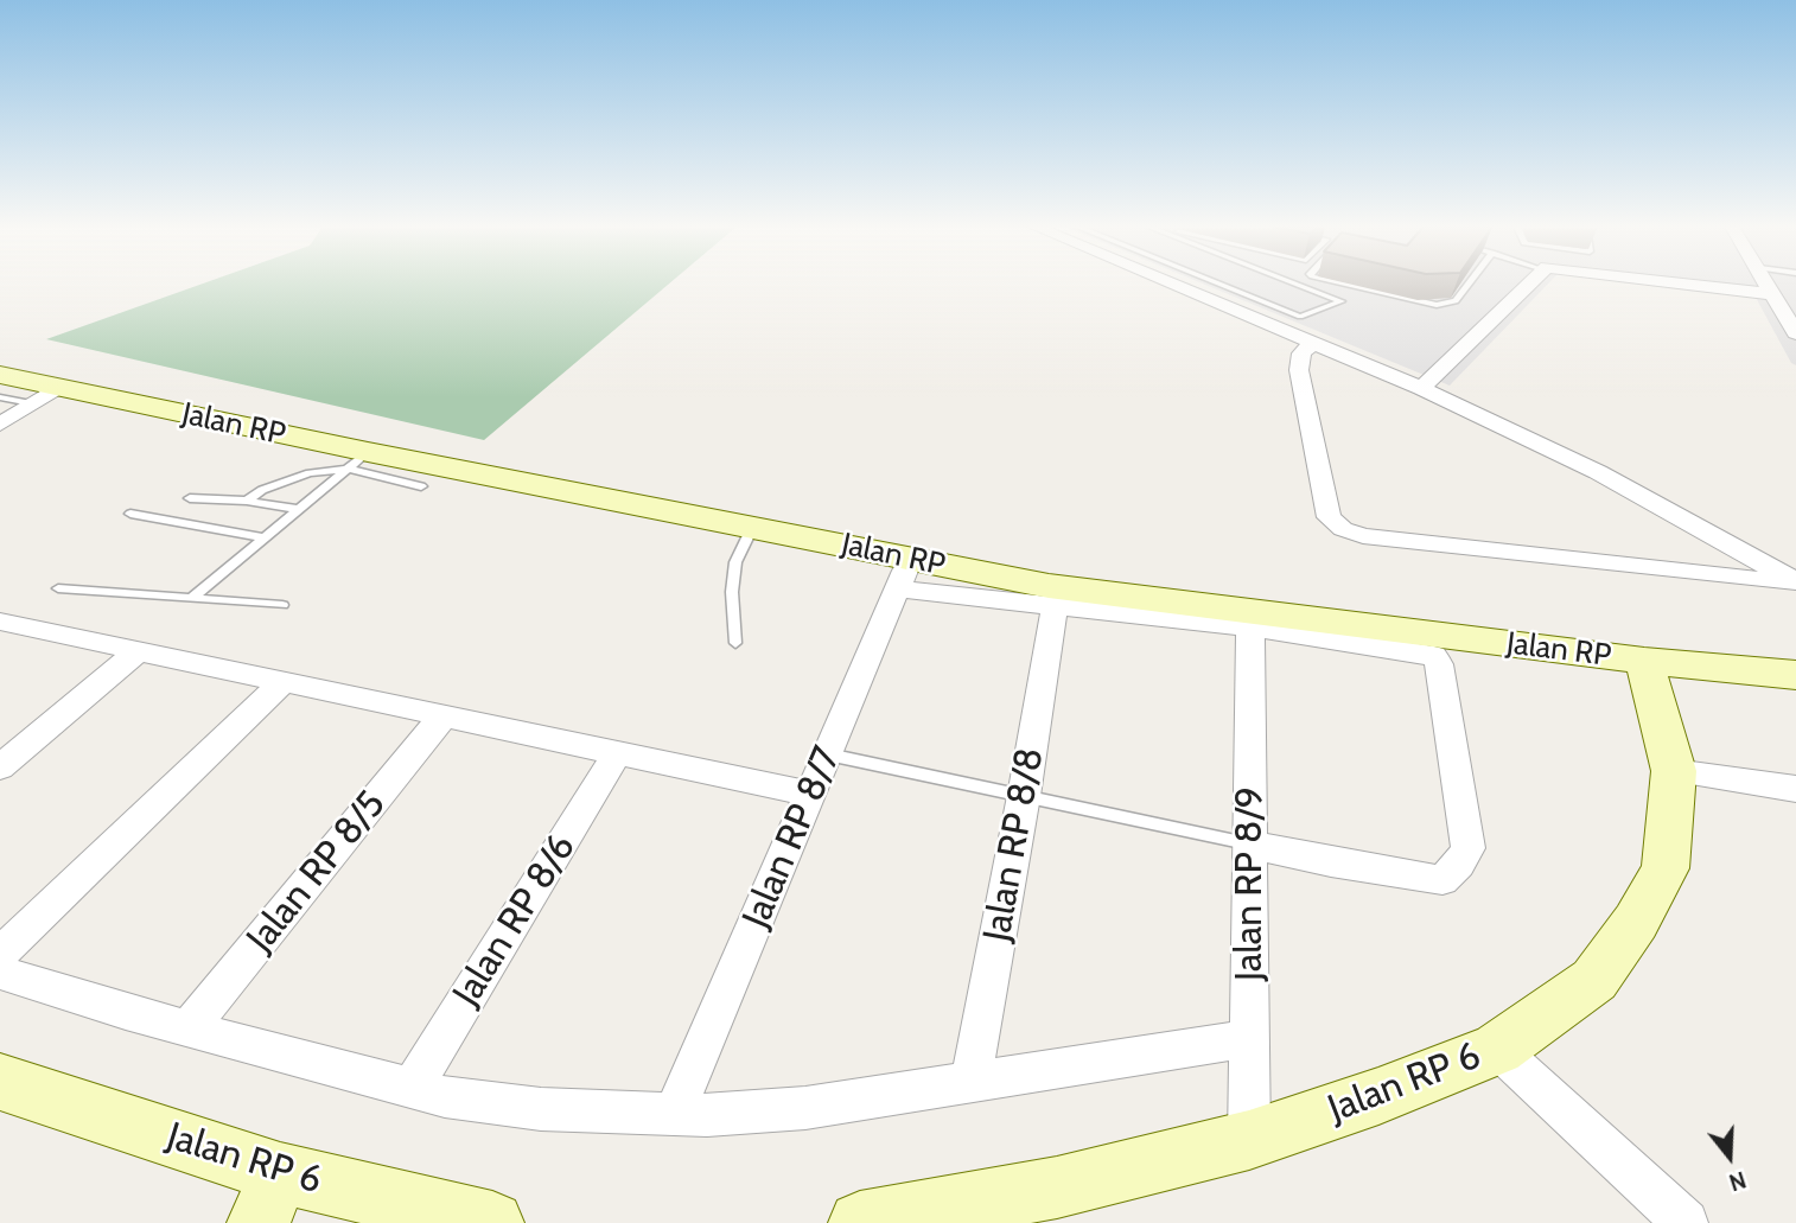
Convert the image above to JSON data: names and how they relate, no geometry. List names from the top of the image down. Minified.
{"streets":{"street":["Jalan RP","Jalan RP 8/7","Jalan RP 8/8","Jalan RP 8/5","Jalan RP 8/9","Jalan RP 8/6","Jalan RP 6"]},"crossings":[["Jalan RP","Jalan RP 8/7"],["Jalan RP","Jalan RP 6"],["Jalan RP 8/9","Jalan RP 6"]],"north":"bottom"}
